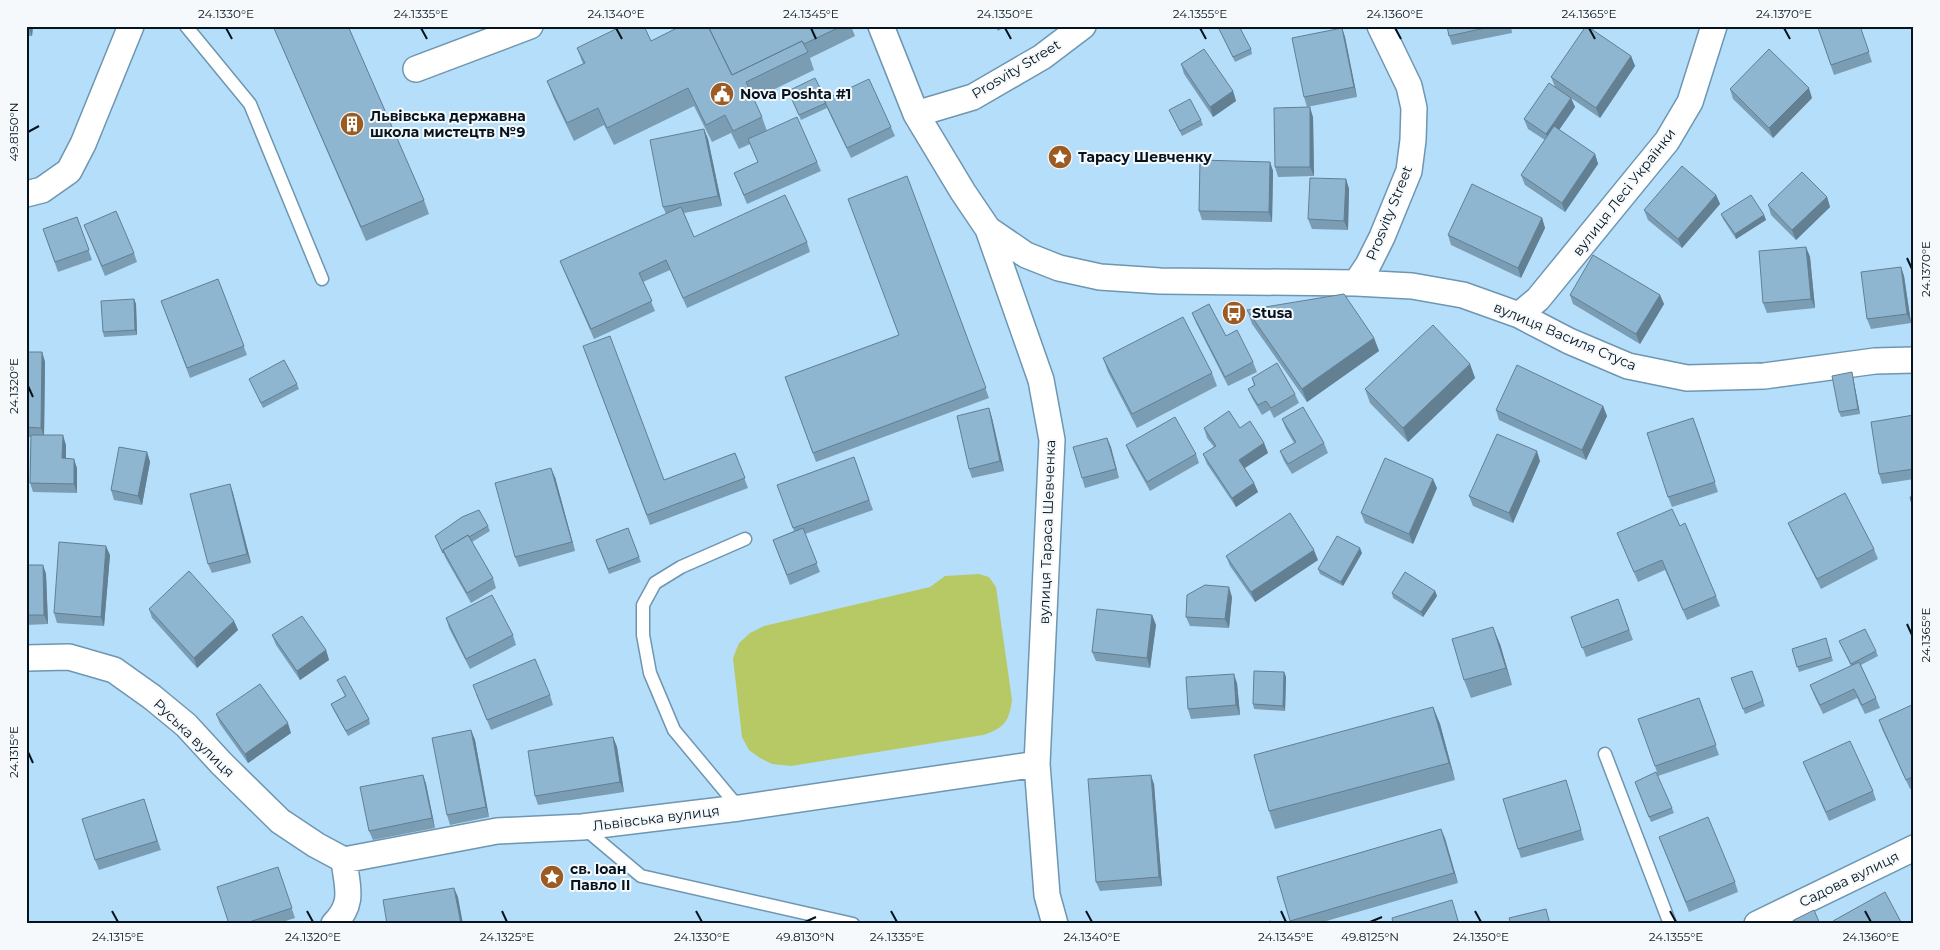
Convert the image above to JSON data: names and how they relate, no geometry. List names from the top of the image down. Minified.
{"streets":{"street":["Prosvity Street","вулиця Лесі Українки","вулиця Василя Стуса","вулиця Тараса Шевченка","Руська вулиця","Львівська вулиця","Садова вулиця"]},"crossings":[["Prosvity Street","вулиця Василя Стуса"],["Prosvity Street","вулиця Тараса Шевченка"],["вулиця Лесі Українки","вулиця Василя Стуса"],["вулиця Василя Стуса","вулиця Тараса Шевченка"],["вулиця Тараса Шевченка","Львівська вулиця"],["Руська вулиця","Львівська вулиця"]],"places":{"public building":["Nova Poshta #1"],"building":["Львівська державна школа мистецтв №9"],"place":["Тарасу Шевченку","св. Іоан Павло ІІ"],"bus stop":["Stusa"]},"coordinates":["24.1330°E","24.1335°E","24.1340°E","24.1345°E","24.1350°E","24.1355°E","24.1360°E","24.1365°E","24.1370°E","49.8150°N","24.1320°E","24.1315°E","24.1325°E","49.8130°N","49.8125°N"]}
